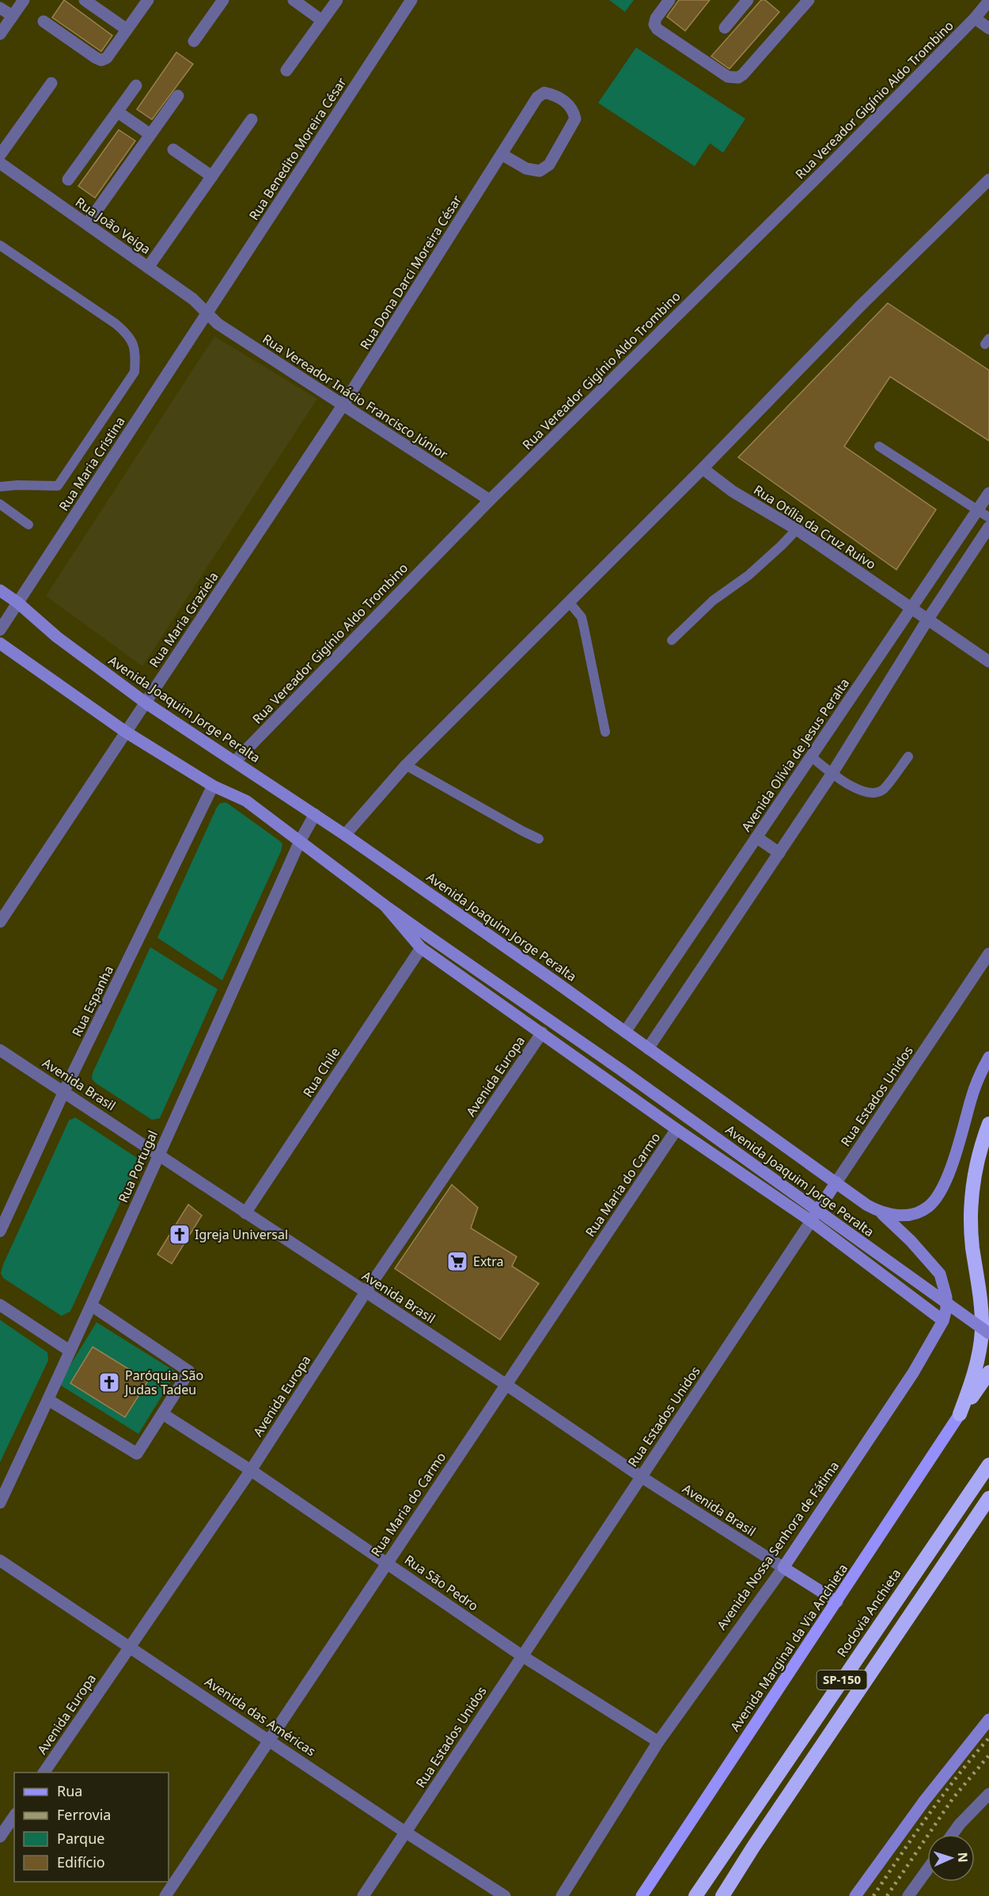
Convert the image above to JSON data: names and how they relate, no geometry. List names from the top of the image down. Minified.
{"streets":{"highway":["Rodovia Anchieta","SP-150"],"main road":["Avenida Marginal da Via Anchieta"],"street":["Rua Vereador Gigínio Aldo Trombino","Rua Benedito Moreira César","Rua João Veiga","Rua Dona Darci Moreira César","Rua Vereador Inácio Francisco Júnior","Rua Maria Cristina","Rua Otília da Cruz Ruivo","Rua Maria Graziela","Avenida Joaquim Jorge Peralta","Avenida Olívia de Jesus Peralta","Rua Espanha","Rua Chile","Avenida Europa","Avenida Brasil","Rua Estados Unidos","Rua Portugal","Rua Maria do Carmo","Avenida Nossa Senhora de Fátima","Rua São Pedro","Avenida das Américas"]},"crossings":[["Rua Vereador Gigínio Aldo Trombino","Rua Vereador Inácio Francisco Júnior"],["Rua Vereador Gigínio Aldo Trombino","Avenida Joaquim Jorge Peralta"],["Rua Benedito Moreira César","Rua João Veiga"],["Rua Benedito Moreira César","Rua Vereador Inácio Francisco Júnior"],["Rua Benedito Moreira César","Rua Maria Cristina"],["Rua João Veiga","Rua Vereador Inácio Francisco Júnior"],["Rua João Veiga","Rua Maria Cristina"],["Rua Dona Darci Moreira César","Rua Vereador Inácio Francisco Júnior"],["Rua Dona Darci Moreira César","Rua Maria Graziela"],["Rua Vereador Inácio Francisco Júnior","Rua Maria Cristina"],["Rua Vereador Inácio Francisco Júnior","Rua Maria Graziela"],["Rua Maria Cristina","Avenida Joaquim Jorge Peralta"],["Rua Otília da Cruz Ruivo","Avenida Olívia de Jesus Peralta"],["Rua Maria Graziela","Avenida Joaquim Jorge Peralta"],["Avenida Joaquim Jorge Peralta","Avenida Olívia de Jesus Peralta"],["Avenida Joaquim Jorge Peralta","Rua Espanha"],["Avenida Joaquim Jorge Peralta","Rua Chile"],["Avenida Joaquim Jorge Peralta","Avenida Europa"],["Avenida Joaquim Jorge Peralta","Rua Estados Unidos"],["Avenida Joaquim Jorge Peralta","Rua Portugal"],["Avenida Joaquim Jorge Peralta","Rua Maria do Carmo"],["Avenida Joaquim Jorge Peralta","Avenida Nossa Senhora de Fátima"],["Rua Espanha","Avenida Brasil"],["Rua Chile","Avenida Brasil"],["Avenida Europa","Avenida Brasil"],["Avenida Europa","Rua São Pedro"],["Avenida Europa","Avenida das Américas"],["Avenida Brasil","Rua Estados Unidos"],["Avenida Brasil","Rua Portugal"],["Avenida Brasil","Rua Maria do Carmo"],["Avenida Brasil","Avenida Nossa Senhora de Fátima"],["Rua Estados Unidos","Rua São Pedro"],["Rua Estados Unidos","Avenida das Américas"],["Rua Maria do Carmo","Rua São Pedro"],["Rua Maria do Carmo","Avenida das Américas"],["Avenida Nossa Senhora de Fátima","Rua São Pedro"]],"places":{"church":["Igreja Universal","Paróquia São Judas Tadeu"],"supermarket":["Extra"]},"legend":["Rua","Ferrovia","Parque","Edifício"],"north":"right"}
